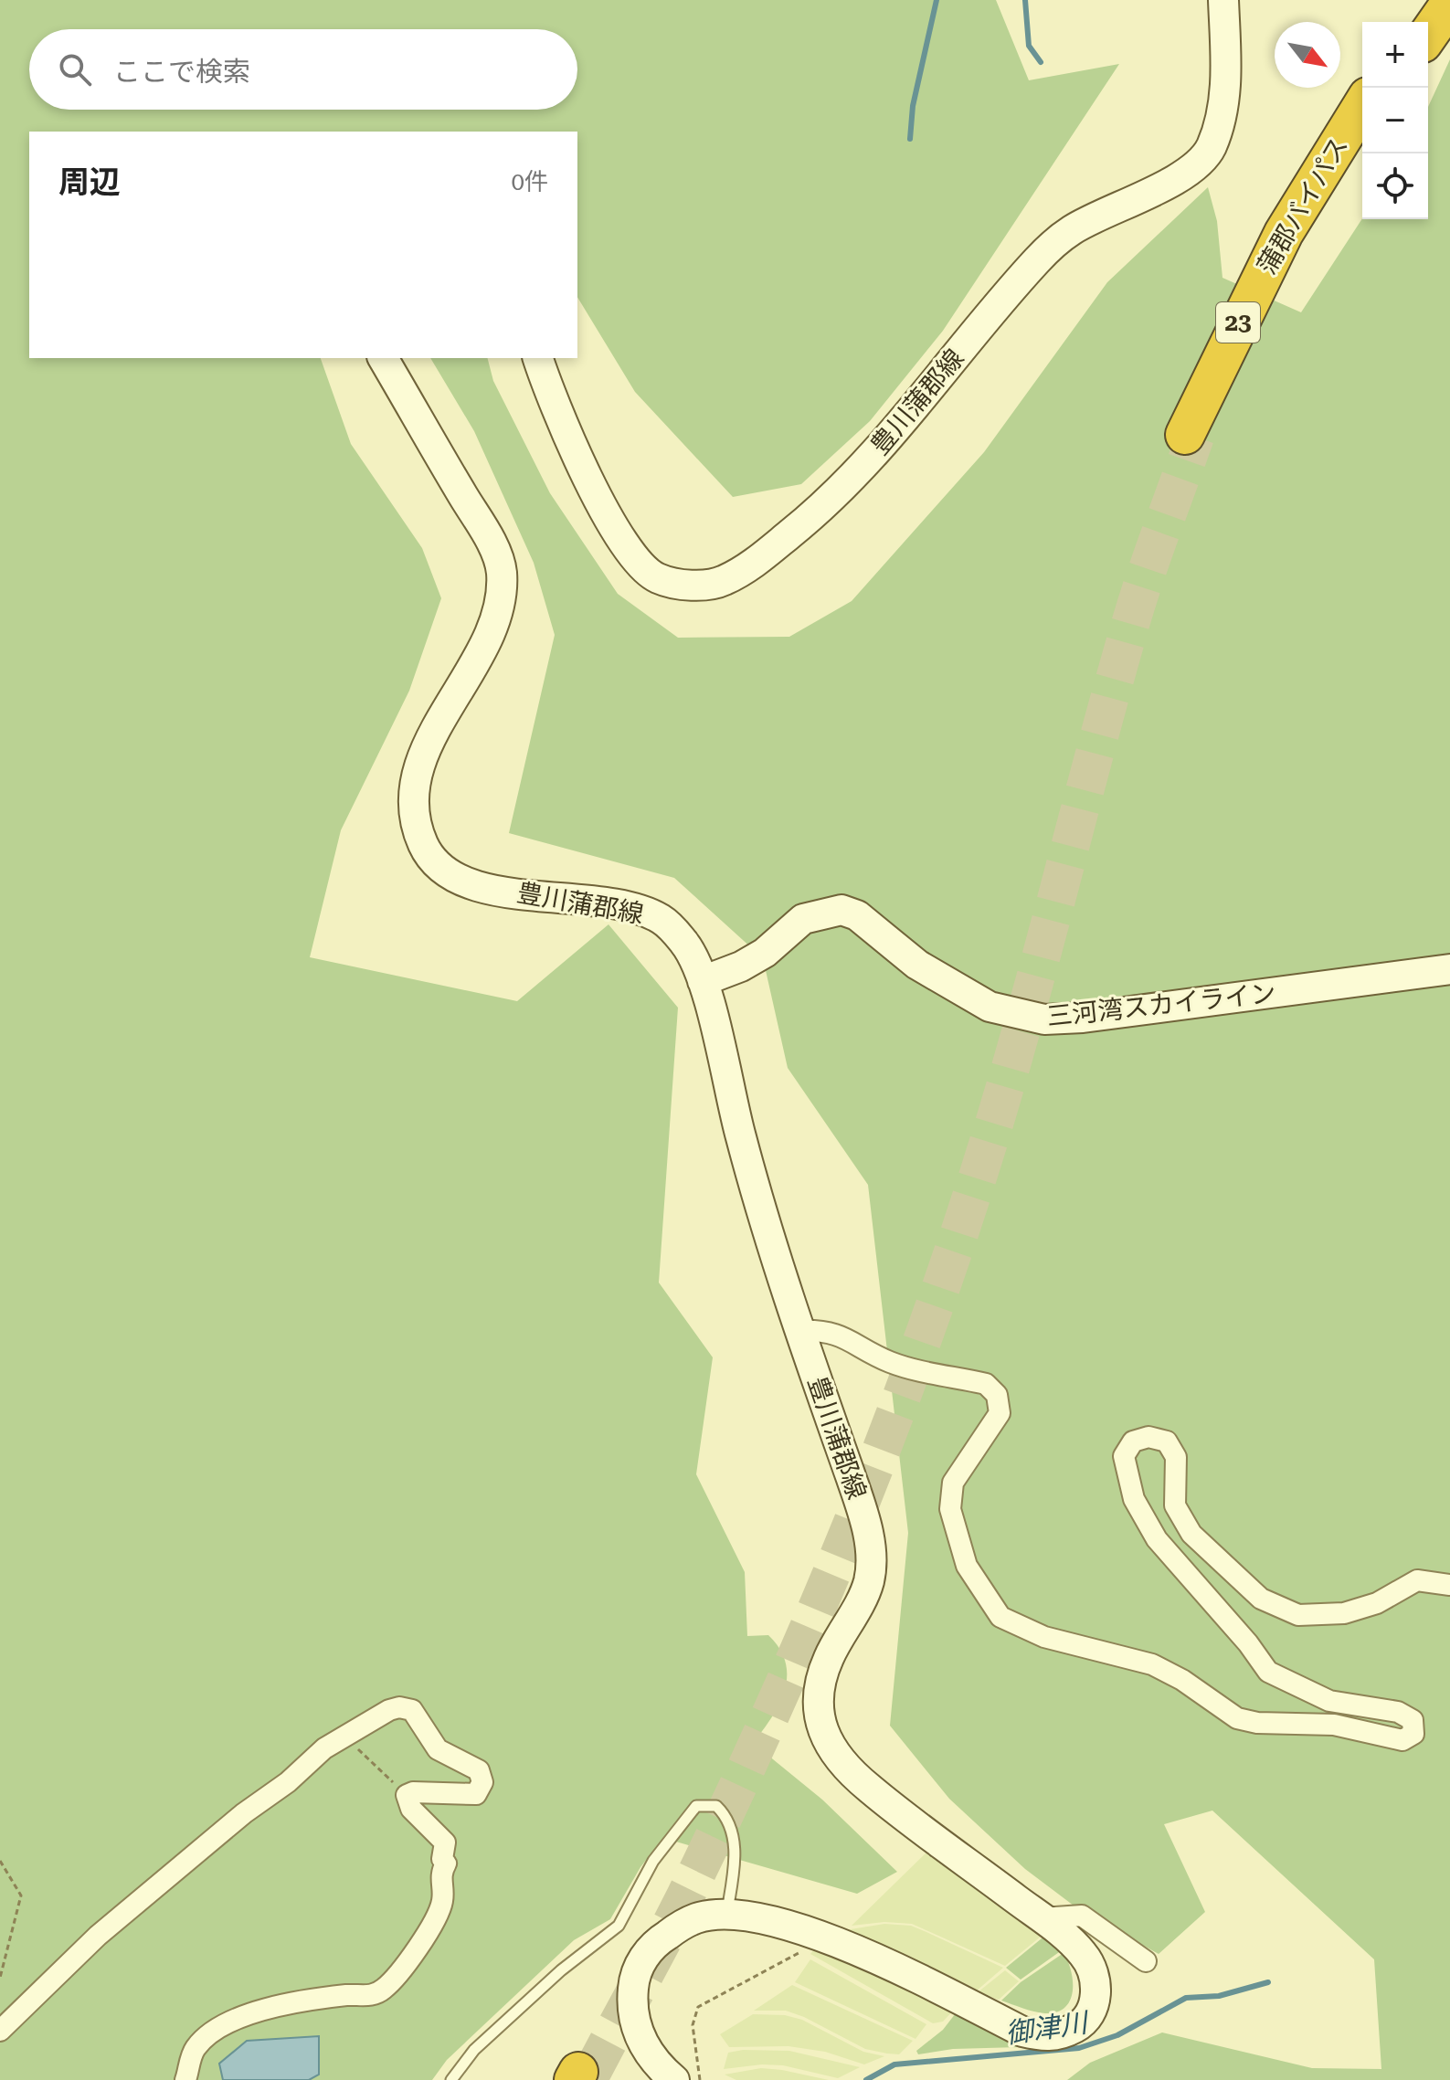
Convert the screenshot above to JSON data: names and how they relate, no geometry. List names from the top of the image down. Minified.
{"streets":{"highway":["蒲郡バイパス","23"],"main road":["豊川蒲郡線","三河湾スカイライン"]},"crossings":[["豊川蒲郡線","三河湾スカイライン"]],"water":["御津川"],"north":"bottom right","page":{"map_buttons":["+","−"],"search":"ここで検索","heading":["周辺","0件"]}}
